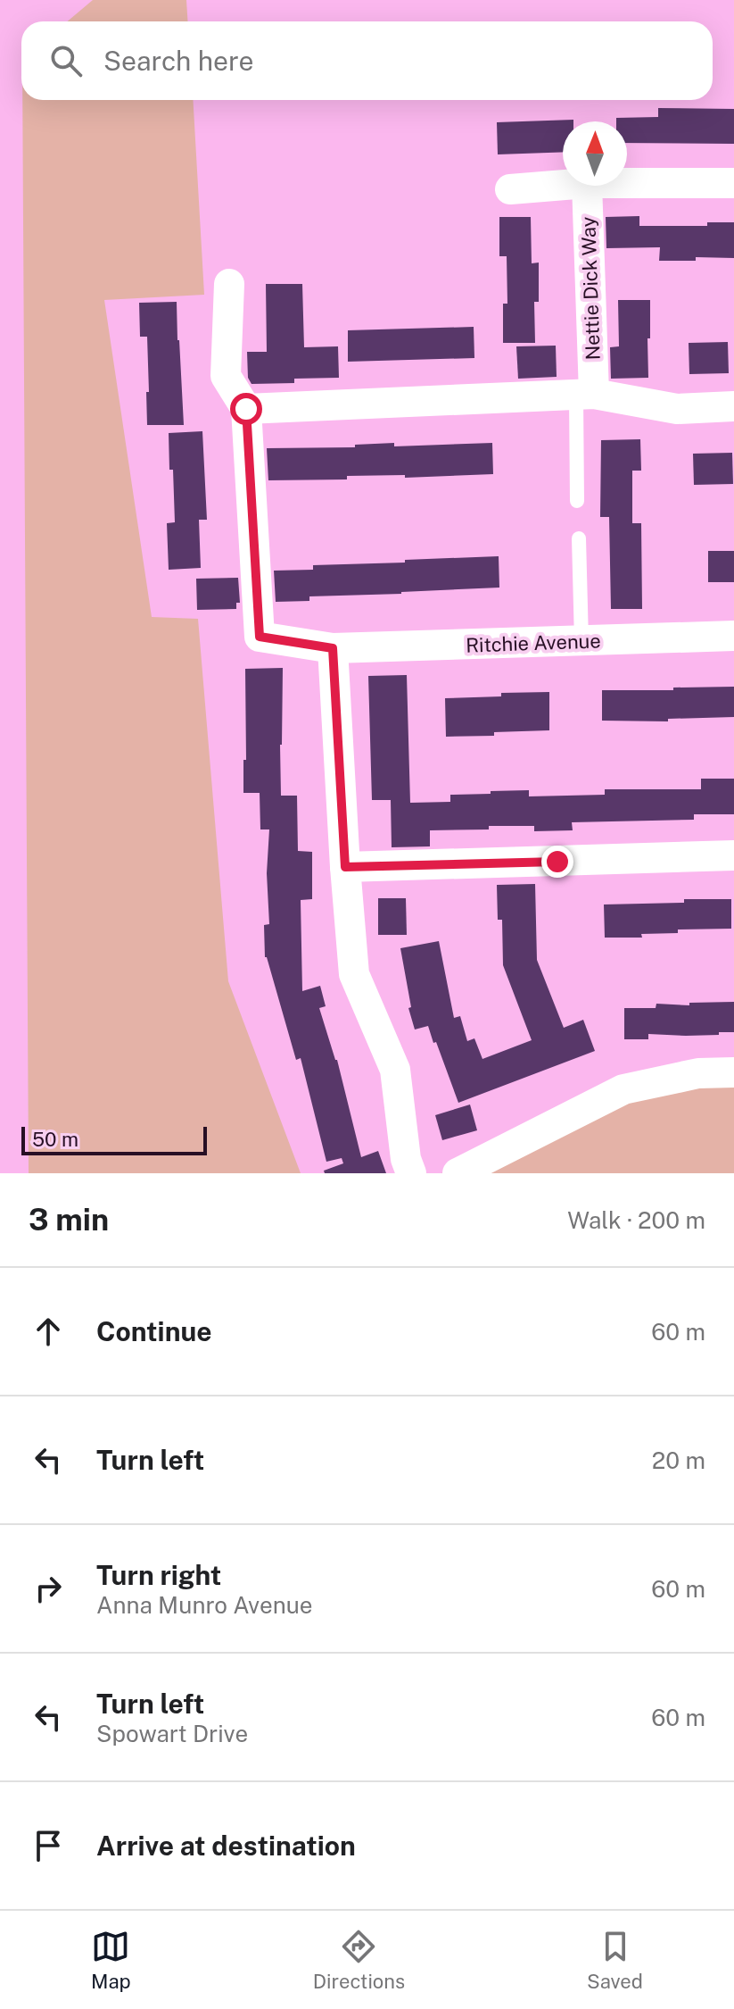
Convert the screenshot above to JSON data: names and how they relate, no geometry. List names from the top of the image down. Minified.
{"streets":{"street":["Nettie Dick Way","Ritchie Avenue"]},"scale_bar":"50 m","north":"top","page":{"search":"Search here","scale":"50 m","heading":["3 min","Walk · 200 m"],"list":[["Continue","60 m"],["Turn left","20 m"],["Turn right","Anna Munro Avenue","60 m"],["Turn left","Spowart Drive","60 m"],"Arrive at destination"],"nav":["Map","Directions","Saved"]}}
